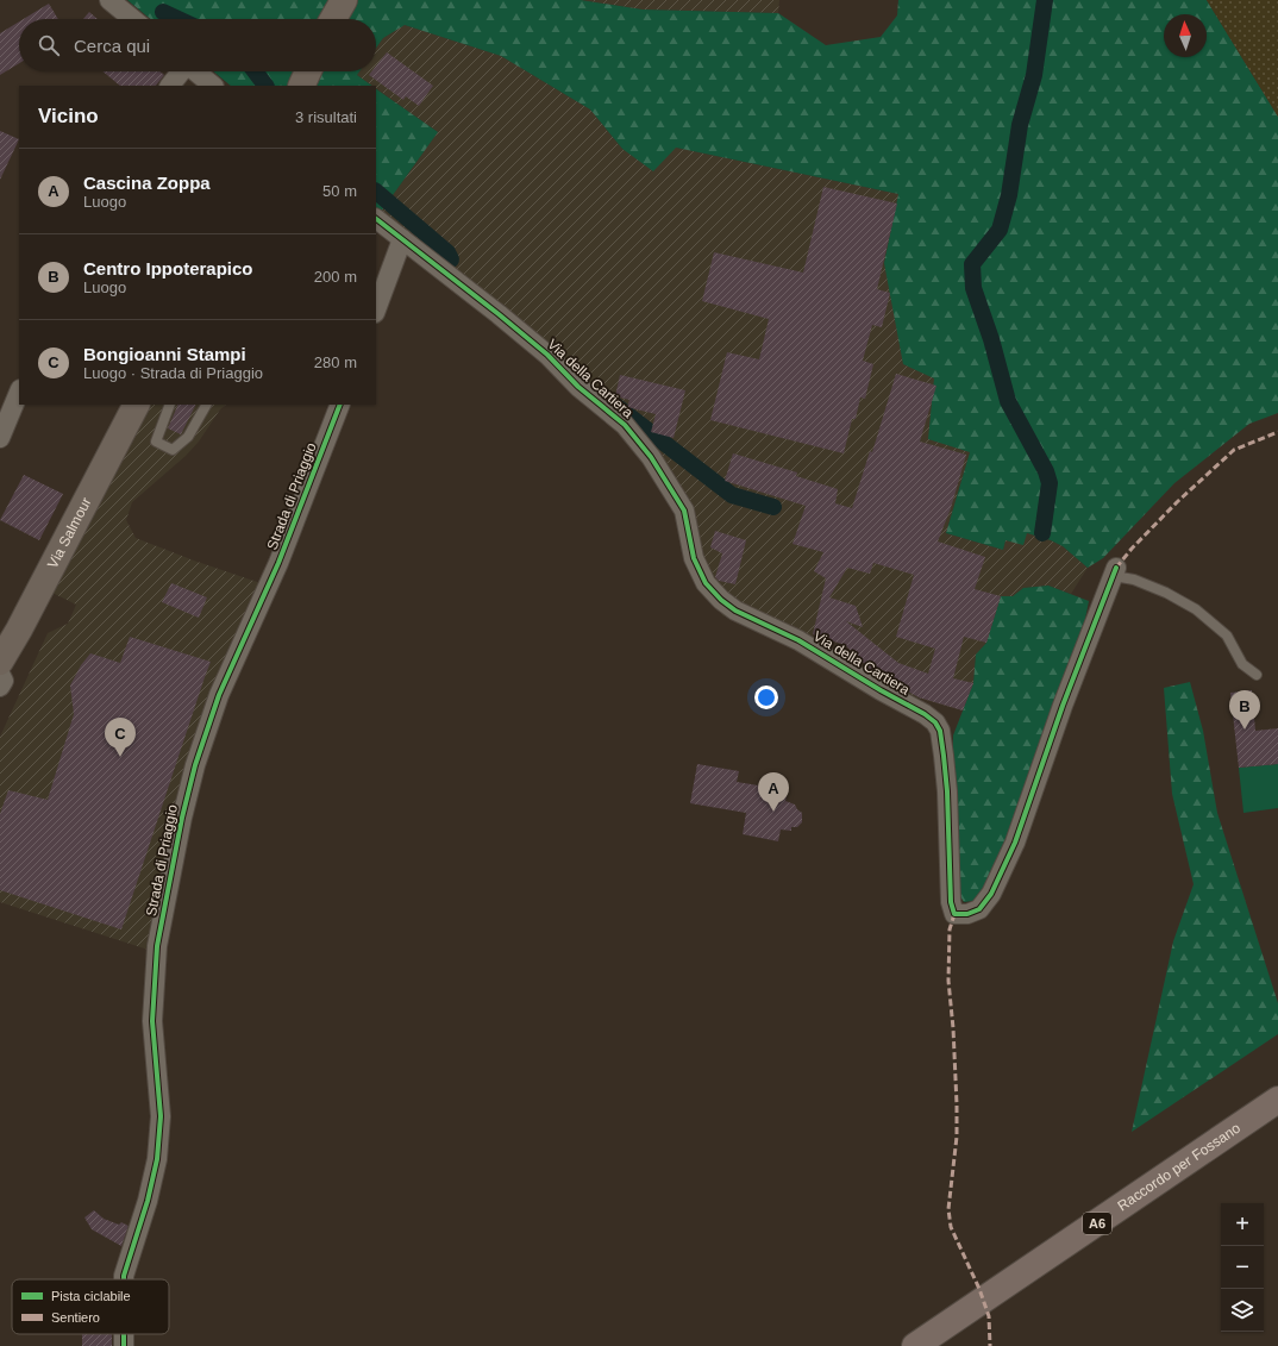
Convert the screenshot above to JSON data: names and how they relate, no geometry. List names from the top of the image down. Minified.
{"streets":{"highway":["Raccordo per Fossano","A6"],"main road":["Via Salmour"],"street":["Via della Cartiera","Strada di Priaggio"]},"legend":["Pista ciclabile","Sentiero"],"north":"top","page":{"search":"Cerca qui","heading":["Vicino","3 risultati"],"list":[{"mark":"A","name":"Cascina Zoppa","note":"Luogo","value":"50 m"},{"mark":"B","name":"Centro Ippoterapico","note":"Luogo","value":"200 m"},{"mark":"C","name":"Bongioanni Stampi","note":"Luogo · Strada di Priaggio","value":"280 m"}],"pins":["B","C","A"],"map_buttons":["+","−"]}}
